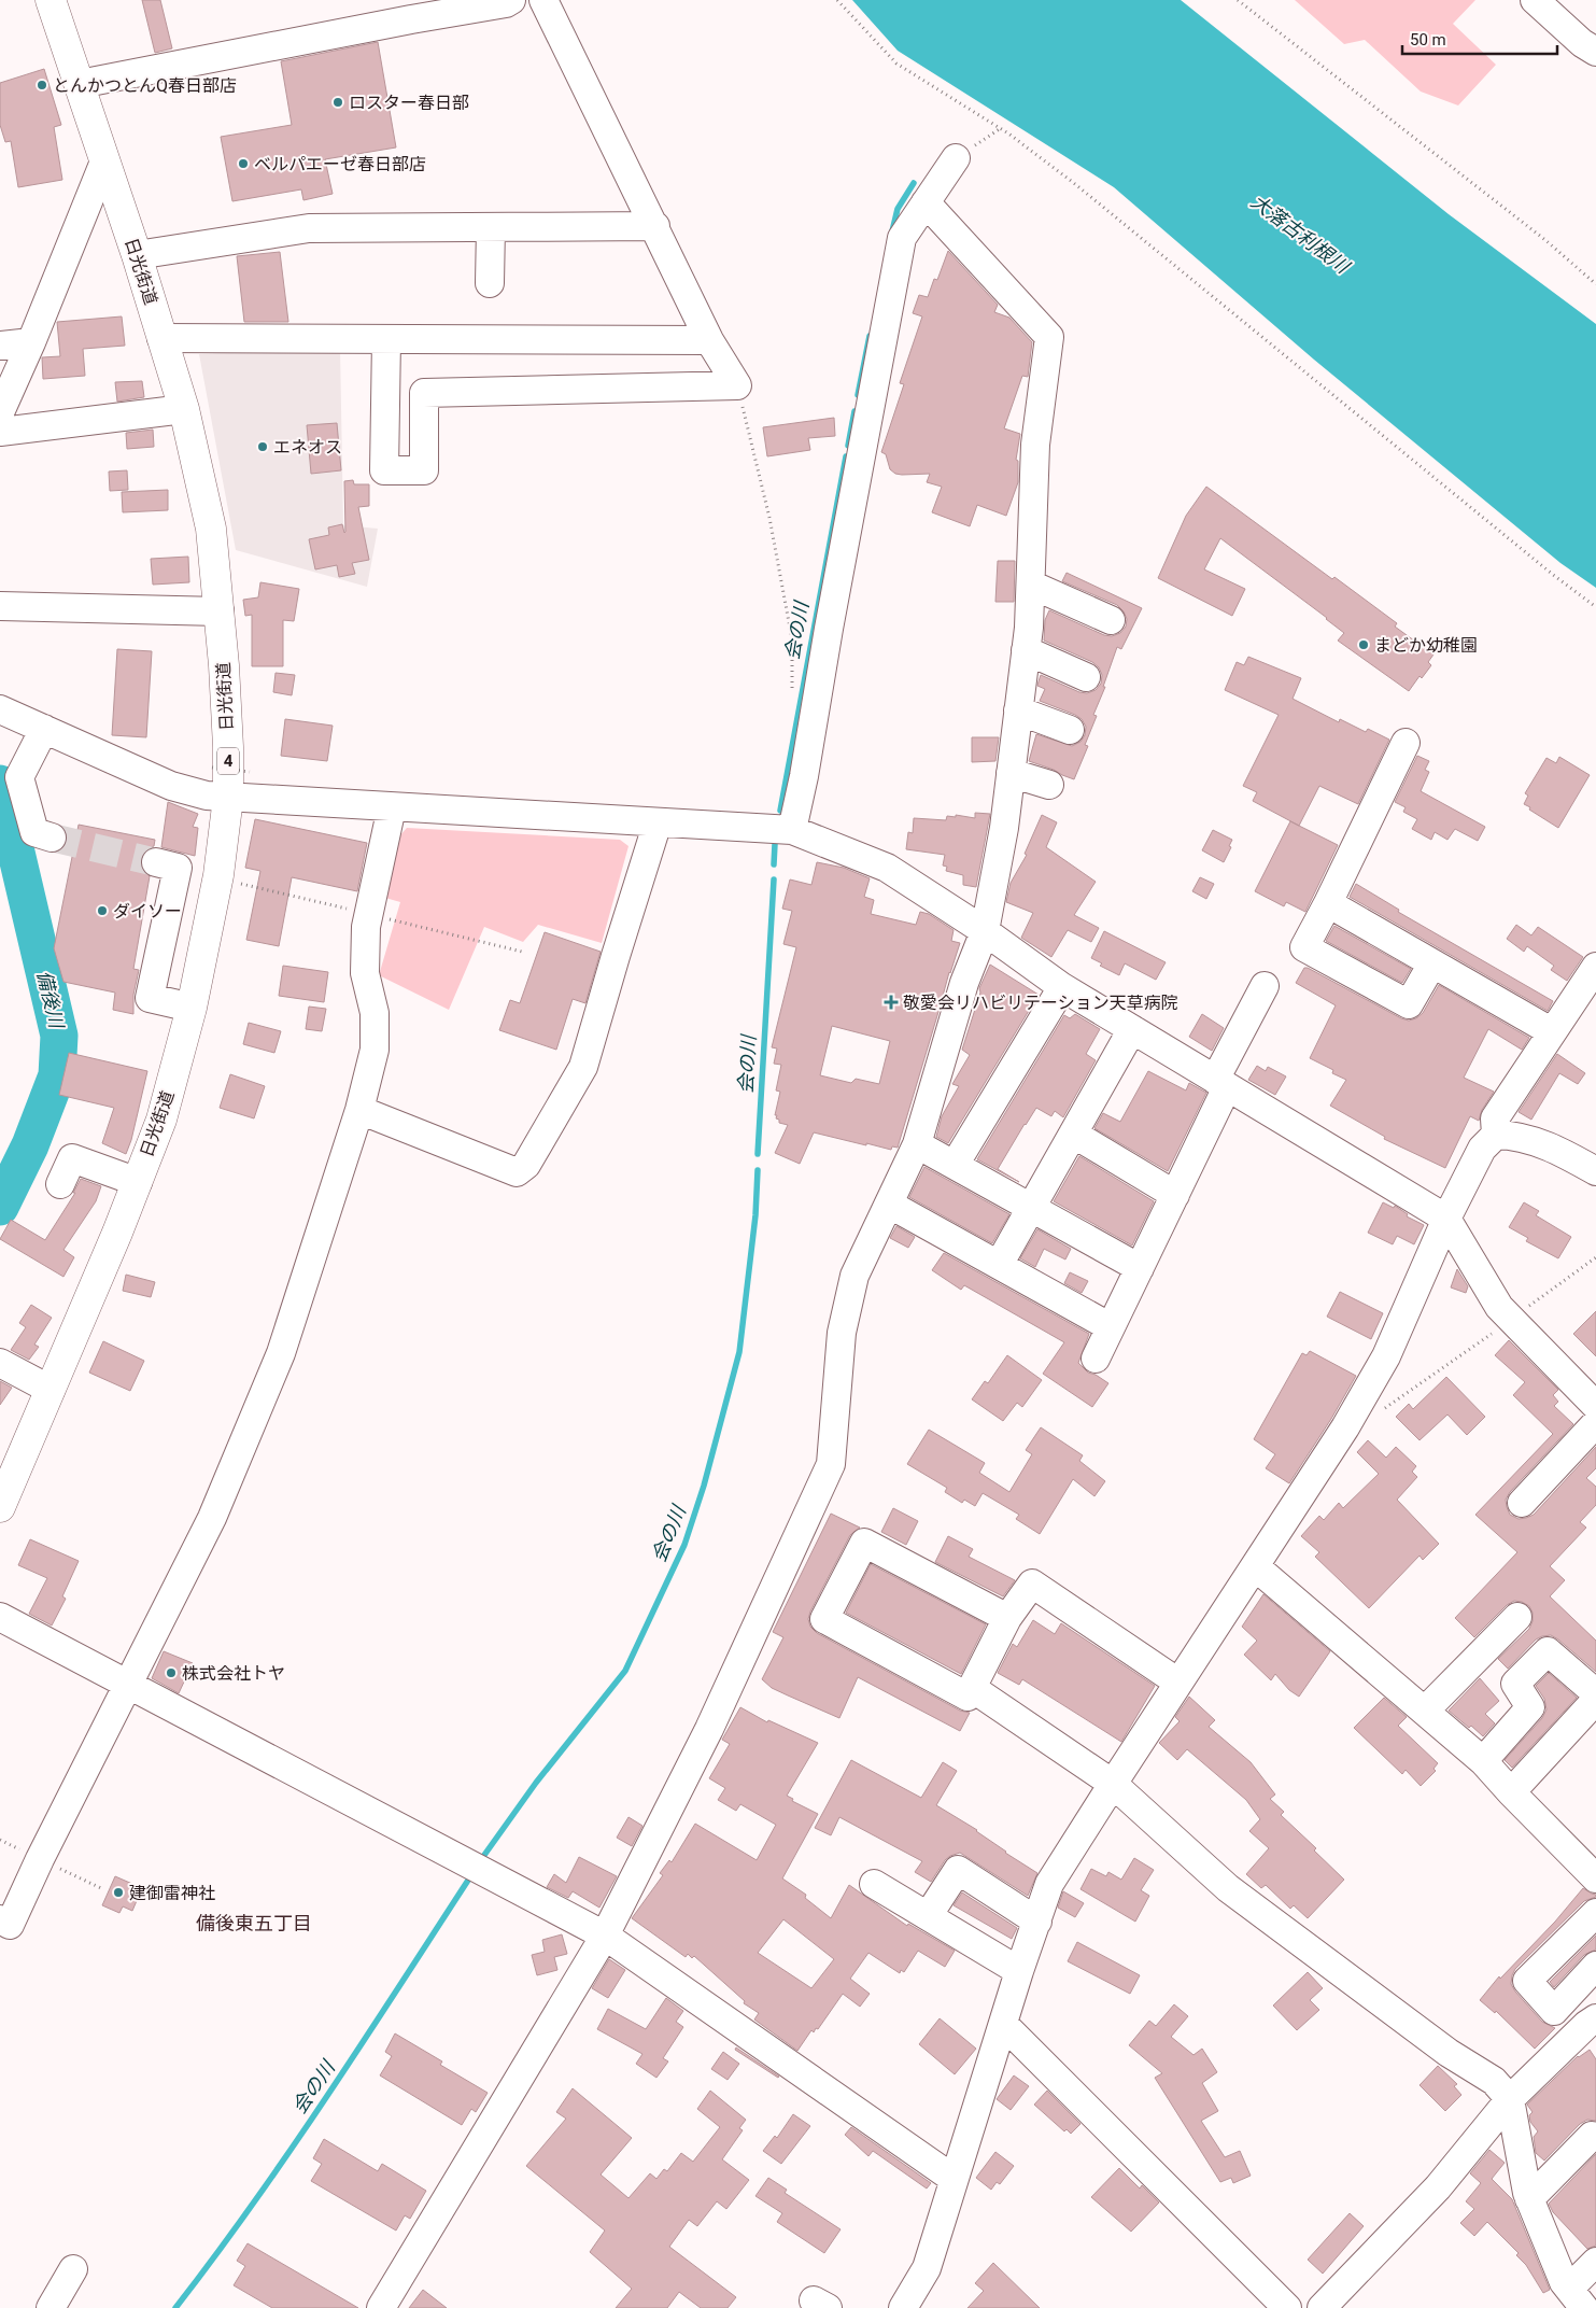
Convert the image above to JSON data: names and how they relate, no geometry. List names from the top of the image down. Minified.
{"streets":{"highway":["日光街道","4"]},"districts":["備後東五丁目"],"water":["大落古利根川","会の川","備後川"],"places":{"other":["とんかつとんQ春日部店","ロスター春日部","ベルパエーゼ春日部店","エネオス","まどか幼稚園","ダイソー","株式会社トヤ","建御雷神社"],"health":["敬愛会リハビリテーション天草病院"]},"scale_bar":"50 m"}
